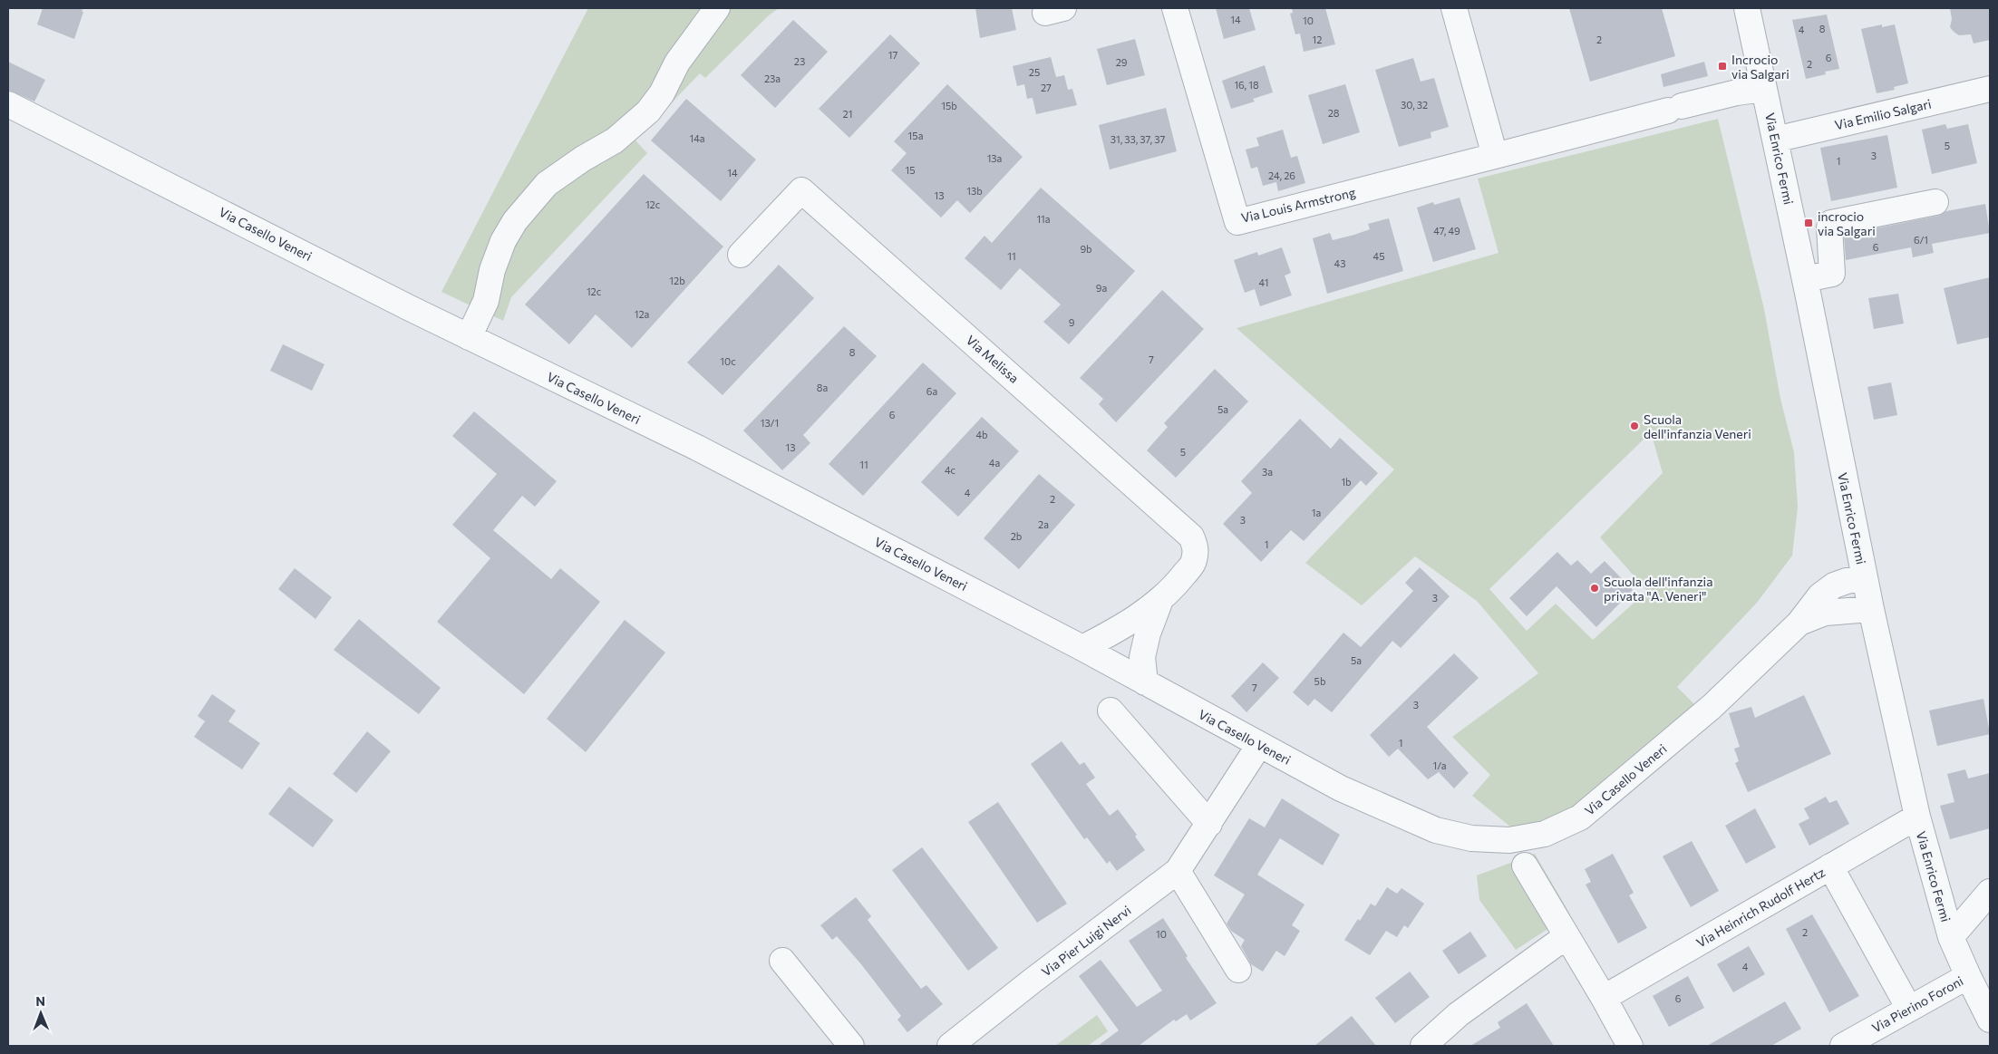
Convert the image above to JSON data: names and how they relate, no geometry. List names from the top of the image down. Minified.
{"streets":{"street":["Via Emilio Salgari","Via Enrico Fermi","Via Louis Armstrong","Via Casello Veneri","Via Melissa","Via Heinrich Rudolf Hertz","Via Pier Luigi Nervi","Via Pierino Foroni"]},"crossings":[["Via Emilio Salgari","Via Enrico Fermi"],["Via Enrico Fermi","Via Louis Armstrong"],["Via Enrico Fermi","Via Casello Veneri"],["Via Enrico Fermi","Via Heinrich Rudolf Hertz"],["Via Enrico Fermi","Via Pierino Foroni"],["Via Casello Veneri","Via Melissa"],["Via Casello Veneri","Via Pier Luigi Nervi"]],"places":{"transit":["Incrocio via Salgari","incrocio via Salgari"],"other":["Scuola dell'infanzia Veneri","Scuola dell'infanzia privata \"A. Veneri\""]},"house_numbers":["14","10","8","4","12","2","17","6","23","29","2","25","23a","16, 18","27","30, 32","15b","28","21","15a","14a","31, 33, 37, 37","5","3","13a","1","15","14","24, 26","13b","13","12c","11a","47, 49","6/1","6","9b","11","45","43","12b","41","9a","12c","12a","9","8","7","10c","8a","6a","5a","6","13/1","4b","13","5","4a","11","4c","3a","1b","4","2","1a","3","2a","2b","1","3","5a","5b","7","3","1","1/a","2","10","4","6"],"north":"top"}
